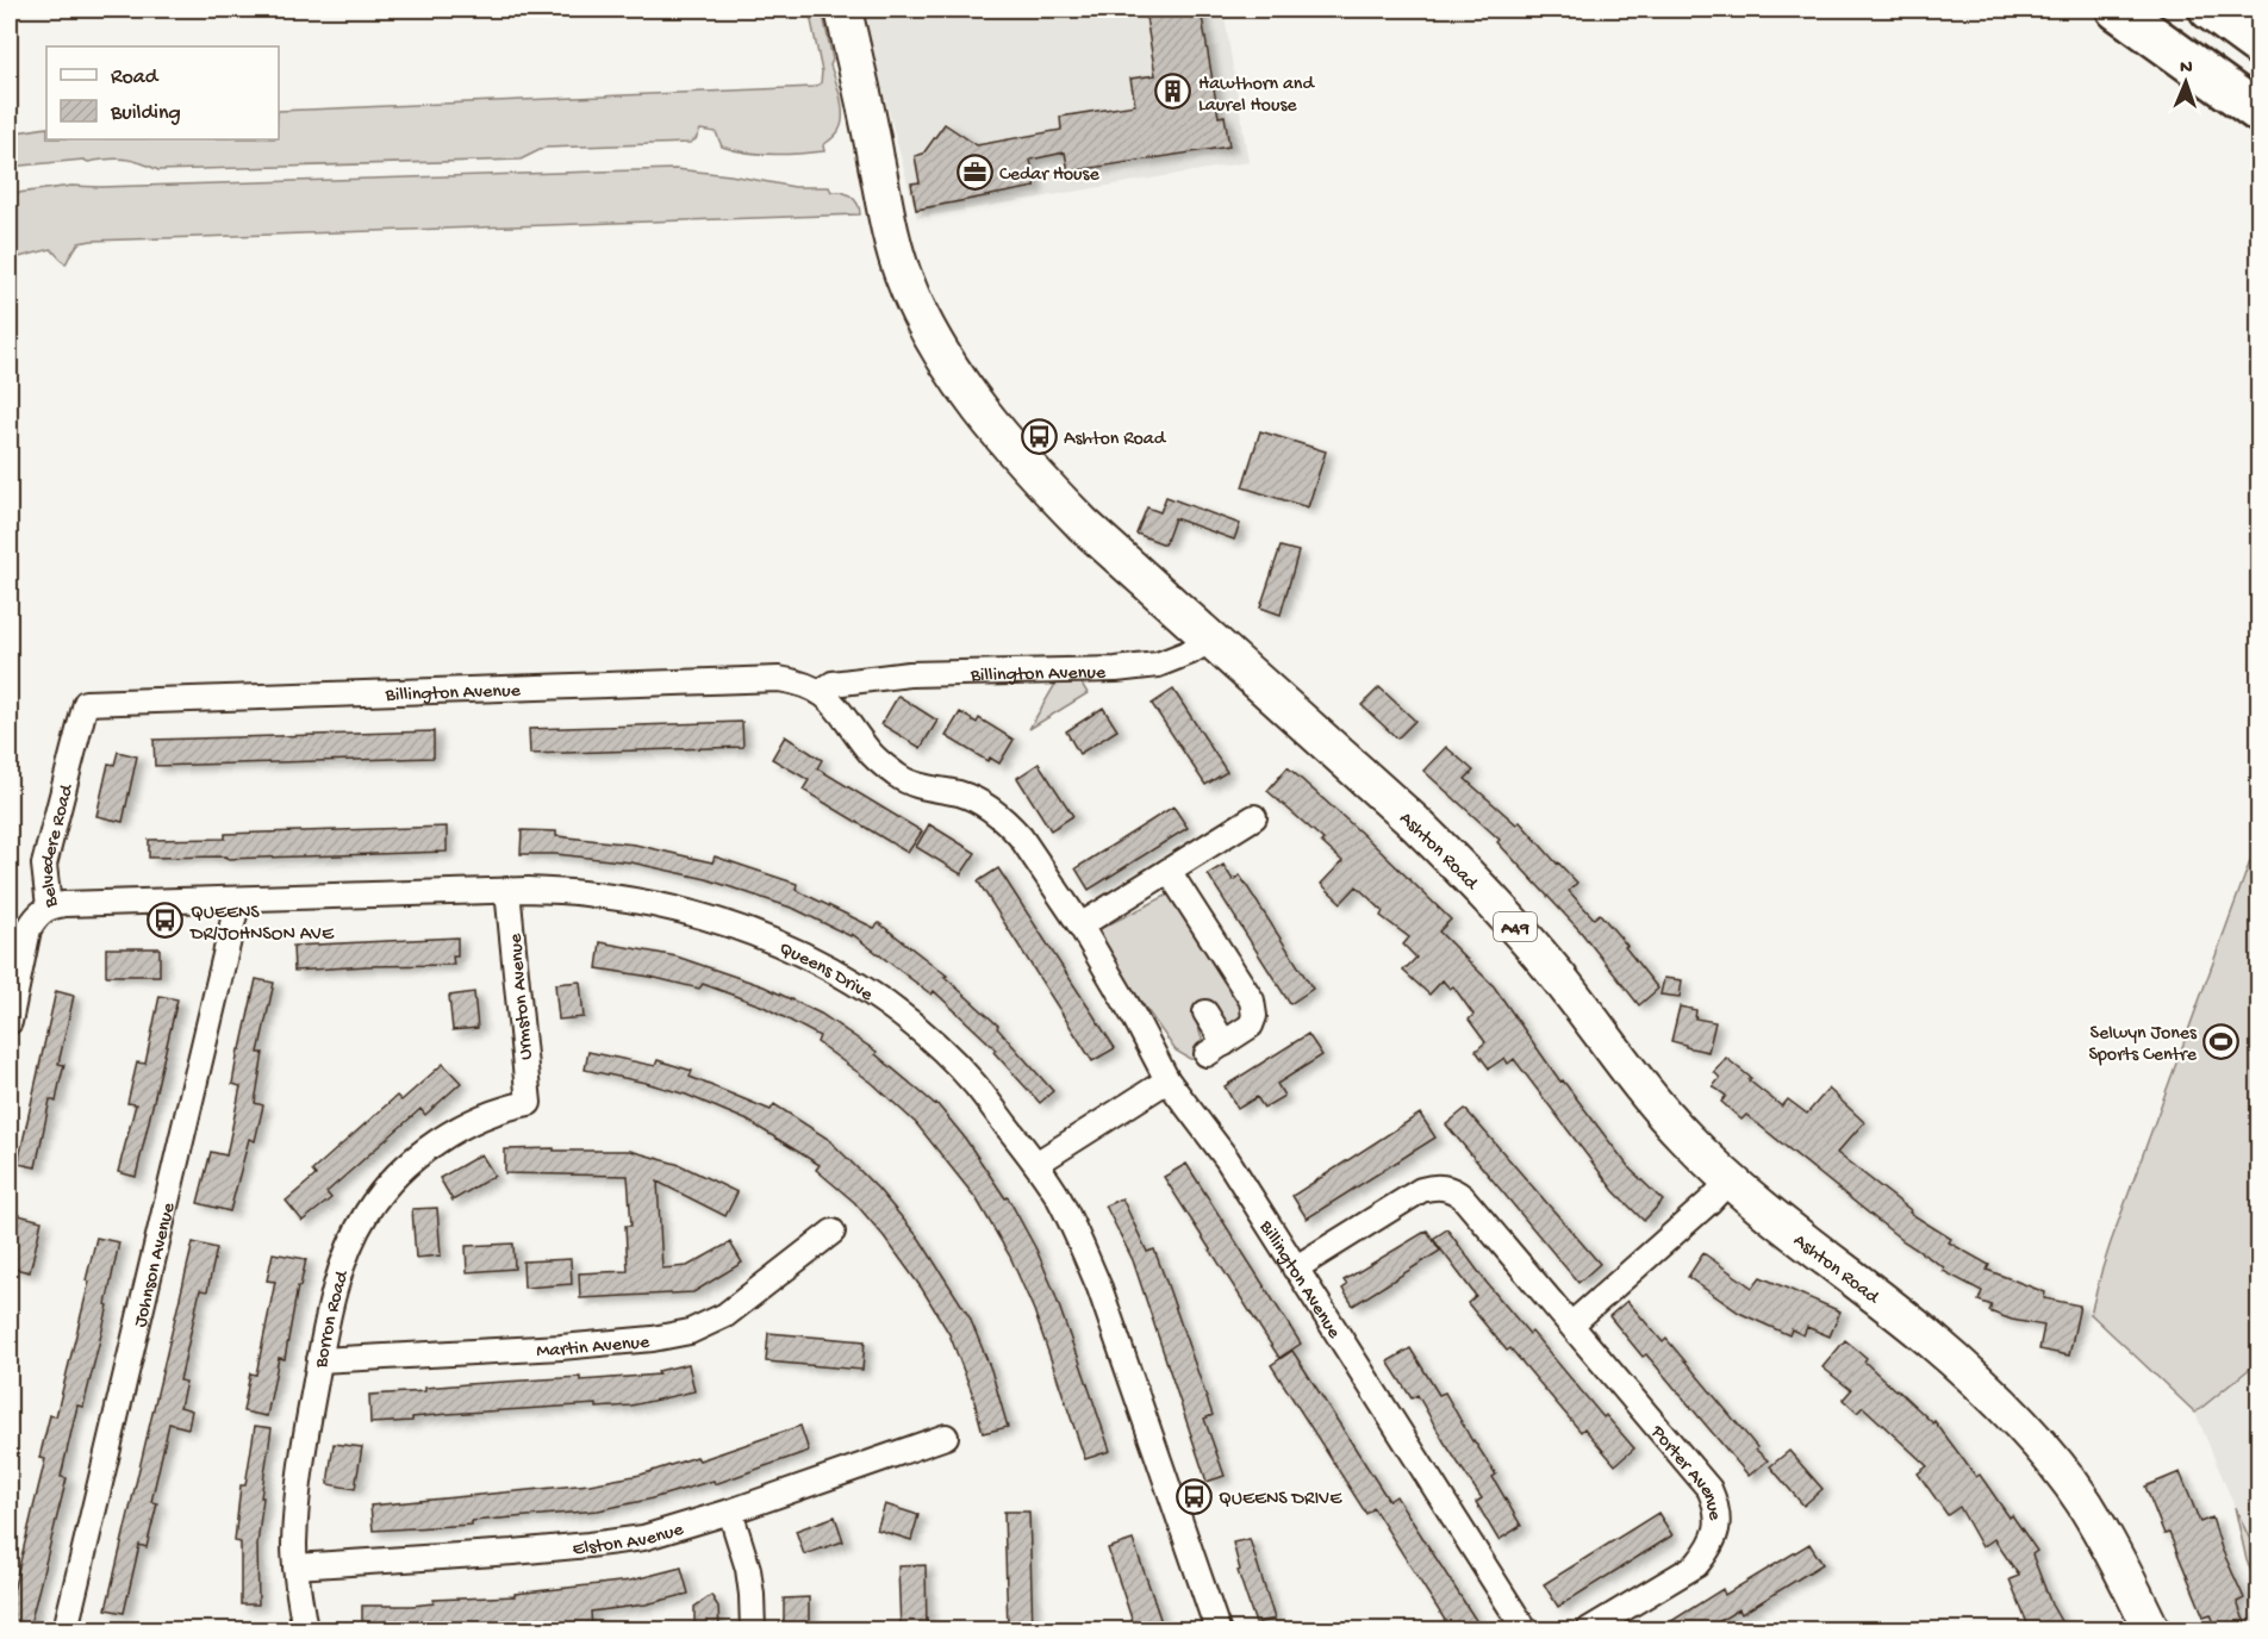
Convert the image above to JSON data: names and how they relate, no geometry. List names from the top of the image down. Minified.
{"streets":{"main road":["Ashton Road","A49"],"street":["Billington Avenue","Belvedere Road","Queens Drive","Urmston Avenue","Johnson Avenue","Borron Road","Martin Avenue","Porter Avenue","Elston Avenue"]},"crossings":[["Billington Avenue","Belvedere Road"],["Billington Avenue","Ashton Road"],["Billington Avenue","Porter Avenue"],["Belvedere Road","Queens Drive"],["Queens Drive","Urmston Avenue"],["Queens Drive","Johnson Avenue"],["Urmston Avenue","Borron Road"],["Borron Road","Martin Avenue"],["Borron Road","Elston Avenue"]],"places":{"building":["Hawthorn and Laurel House"],"office":["Cedar House"],"bus stop":["Ashton Road","QUEENS DR/JOHNSON AVE","QUEENS DRIVE"],"sports":["Selwyn Jones Sports Centre"]},"legend":["Road","Building"],"north":"top"}
